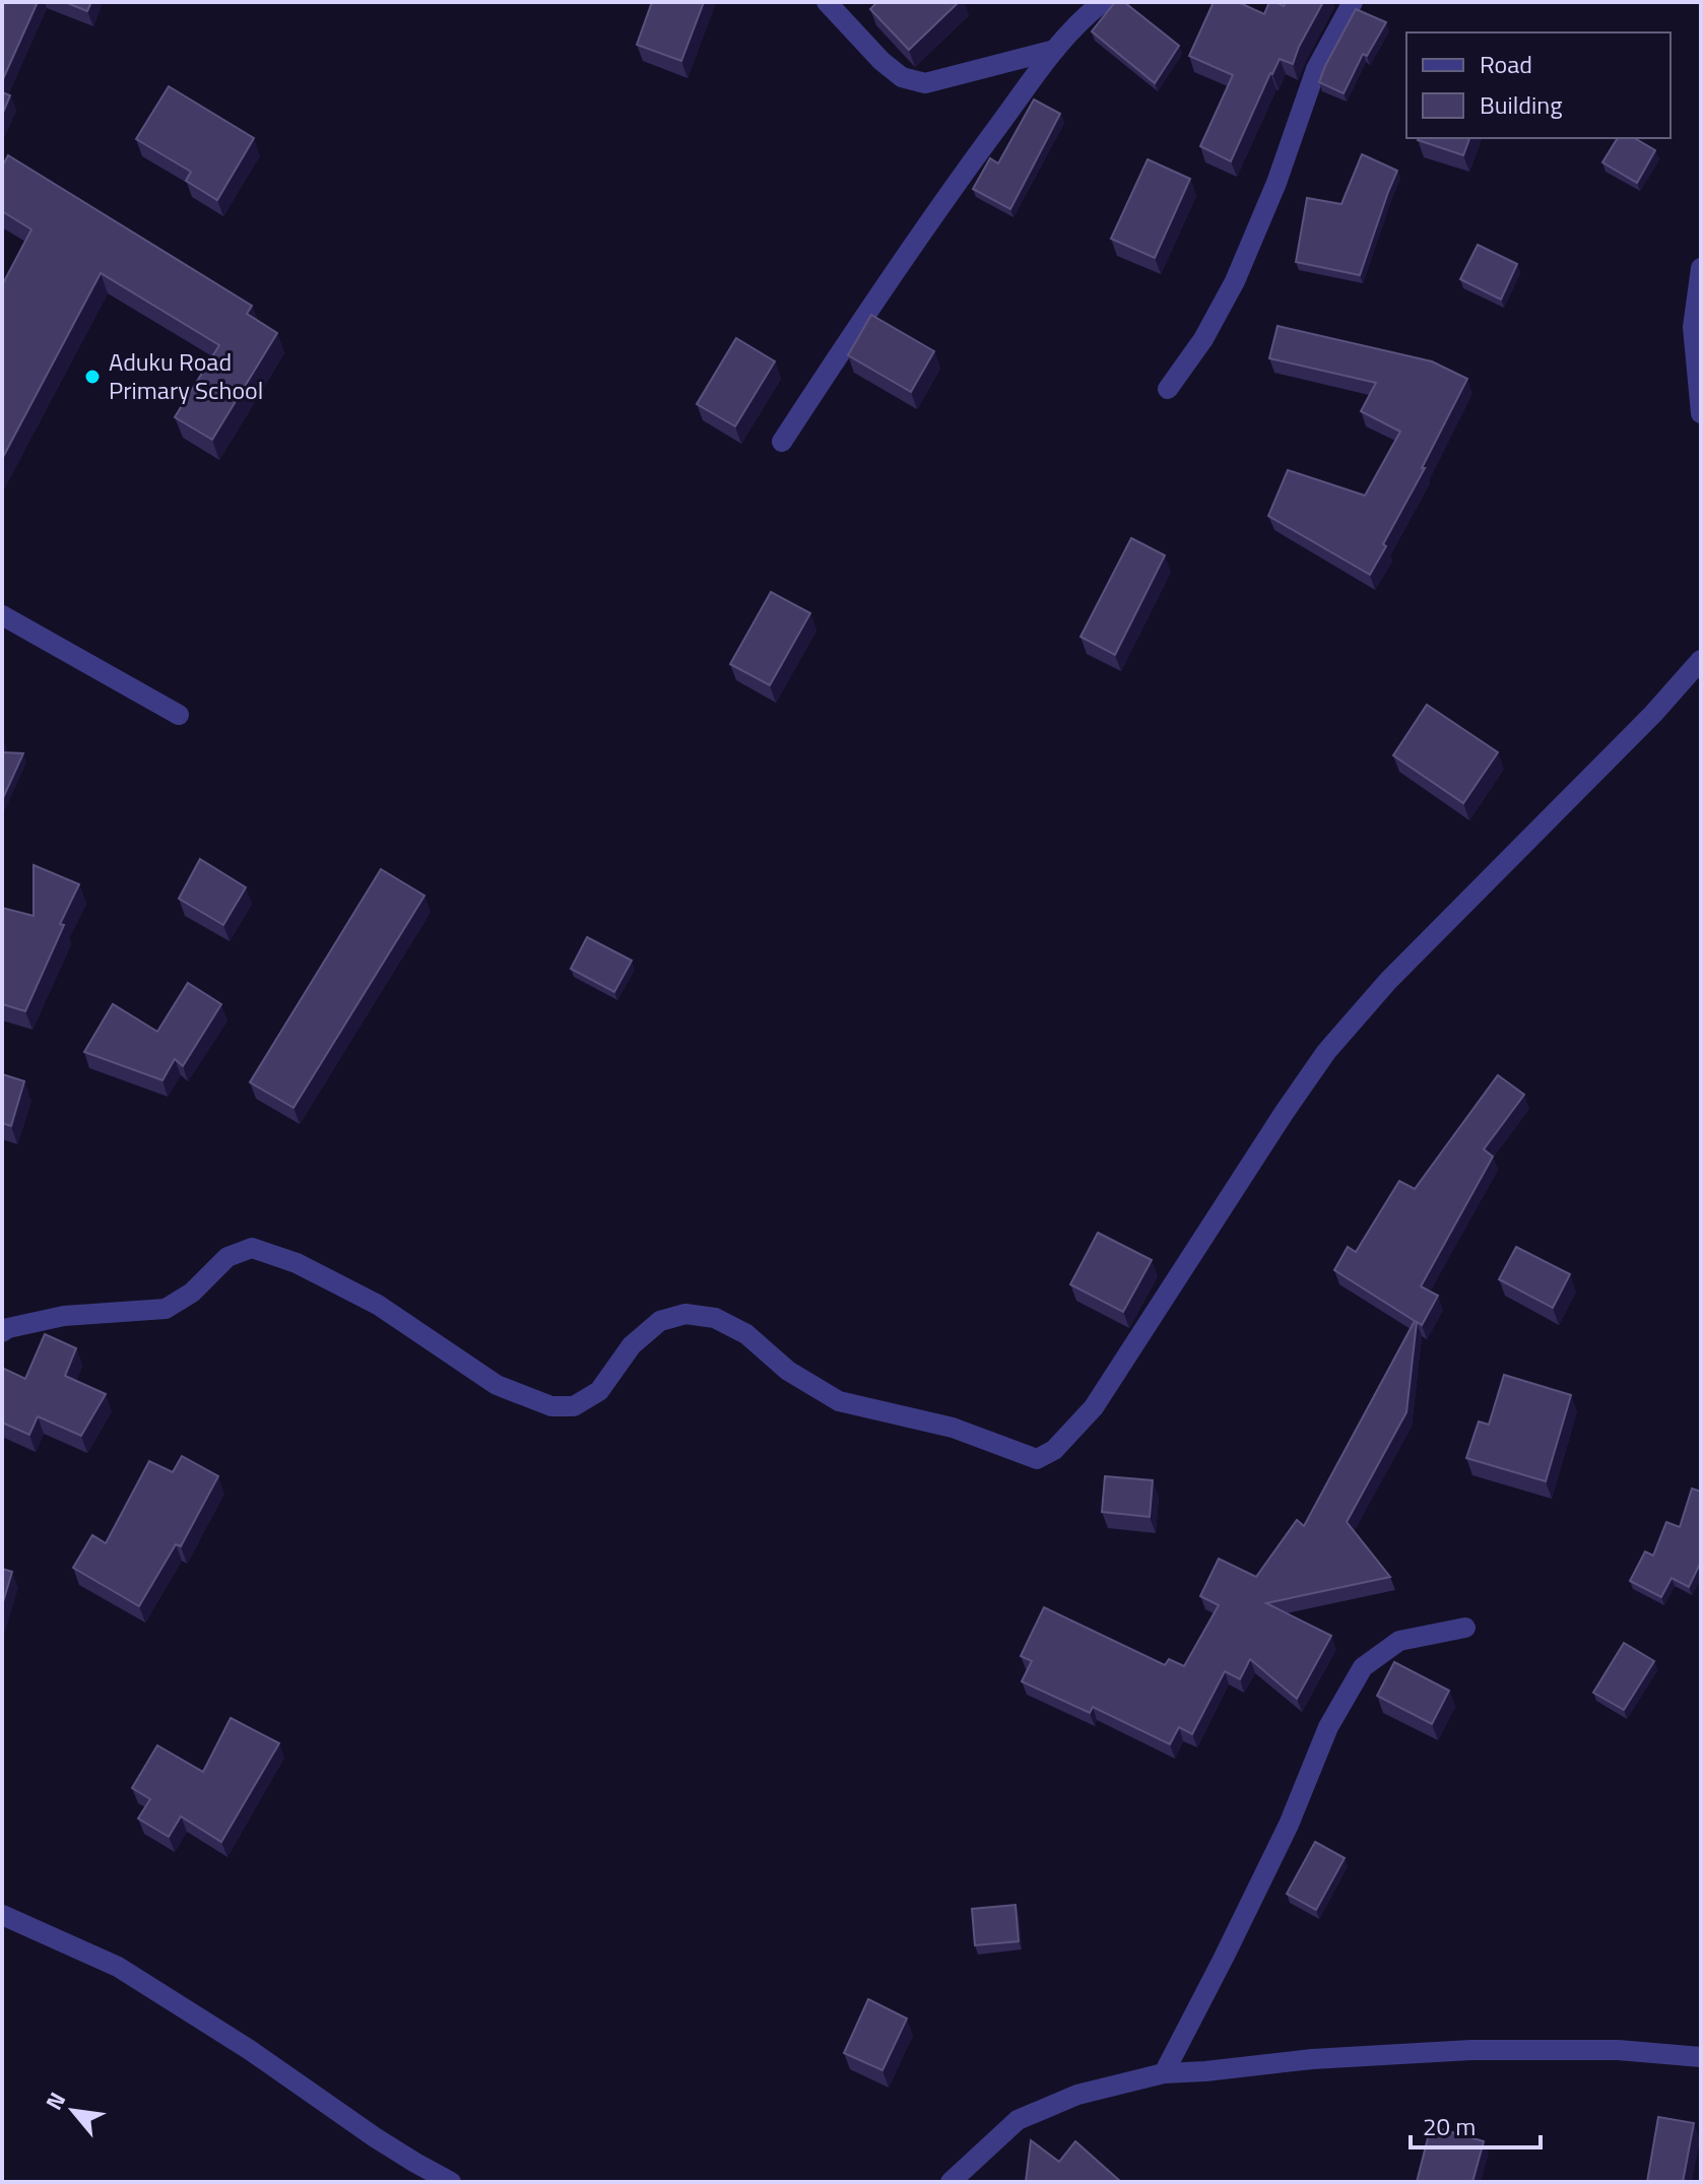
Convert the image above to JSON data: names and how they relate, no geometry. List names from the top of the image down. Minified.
{"places":["Aduku Road Primary School"],"legend":["Road","Building"],"scale_bar":"20 m","north":"top left"}
